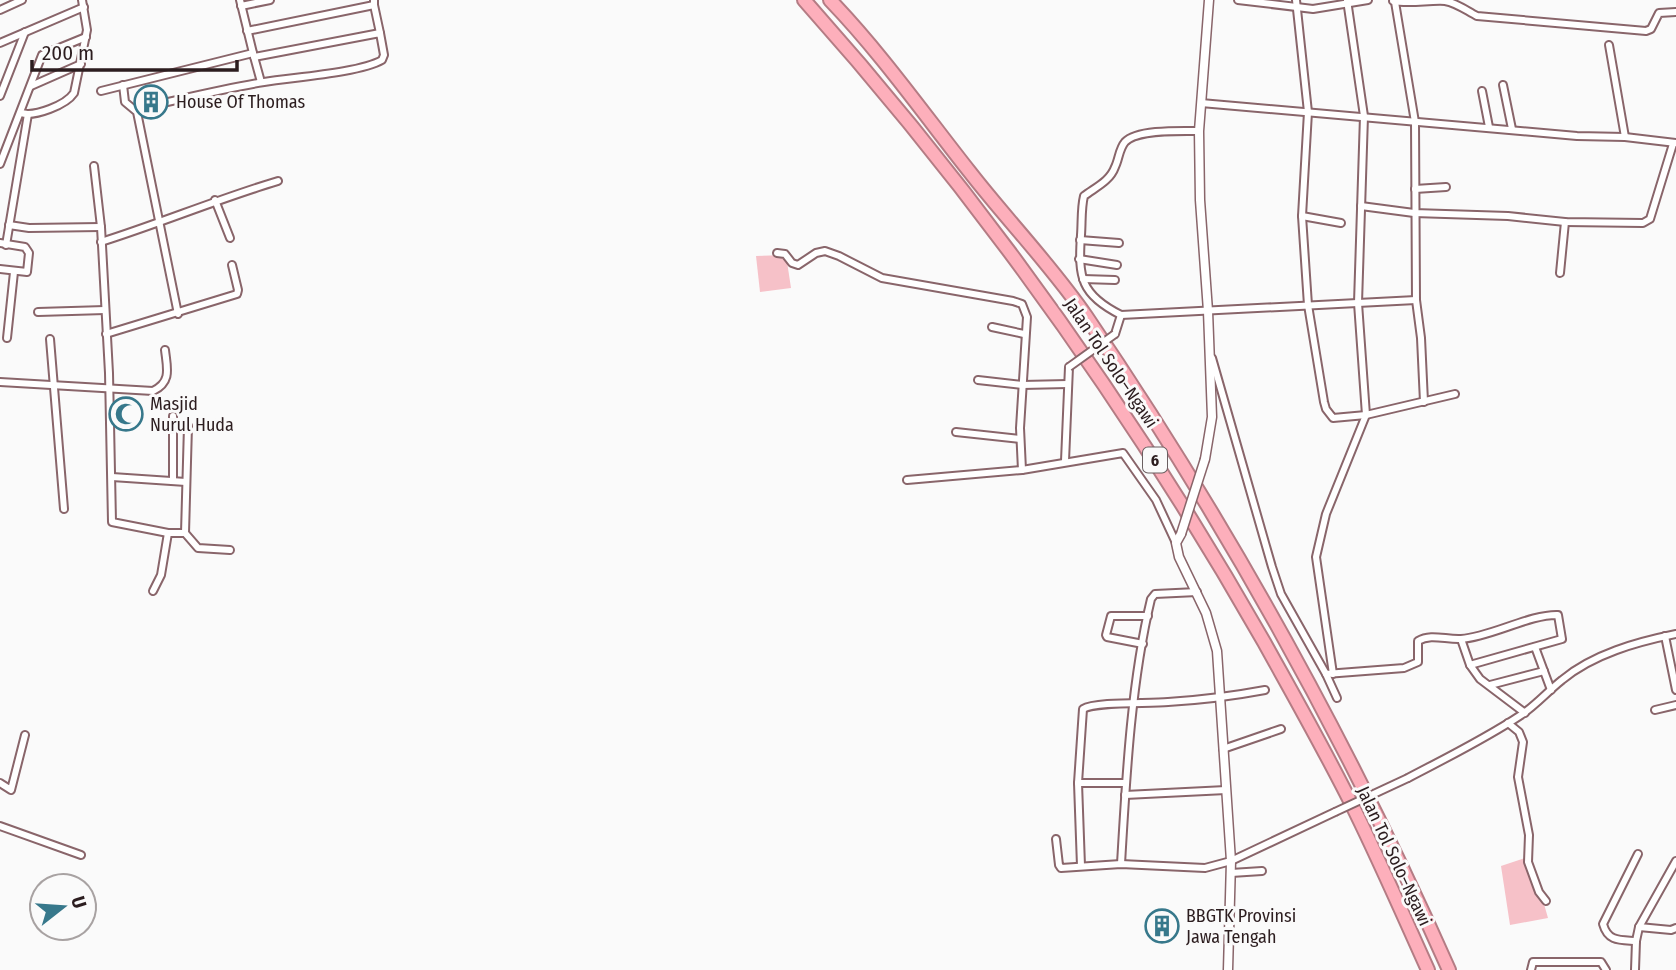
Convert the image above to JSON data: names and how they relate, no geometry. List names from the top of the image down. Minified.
{"streets":{"highway":["Jalan Tol Solo–Ngawi","6"]},"places":{"building":["House Of Thomas","BBGTK Provinsi Jawa Tengah"],"mosque":["Masjid Nurul Huda"]},"scale_bar":"200 m","north":"right"}
